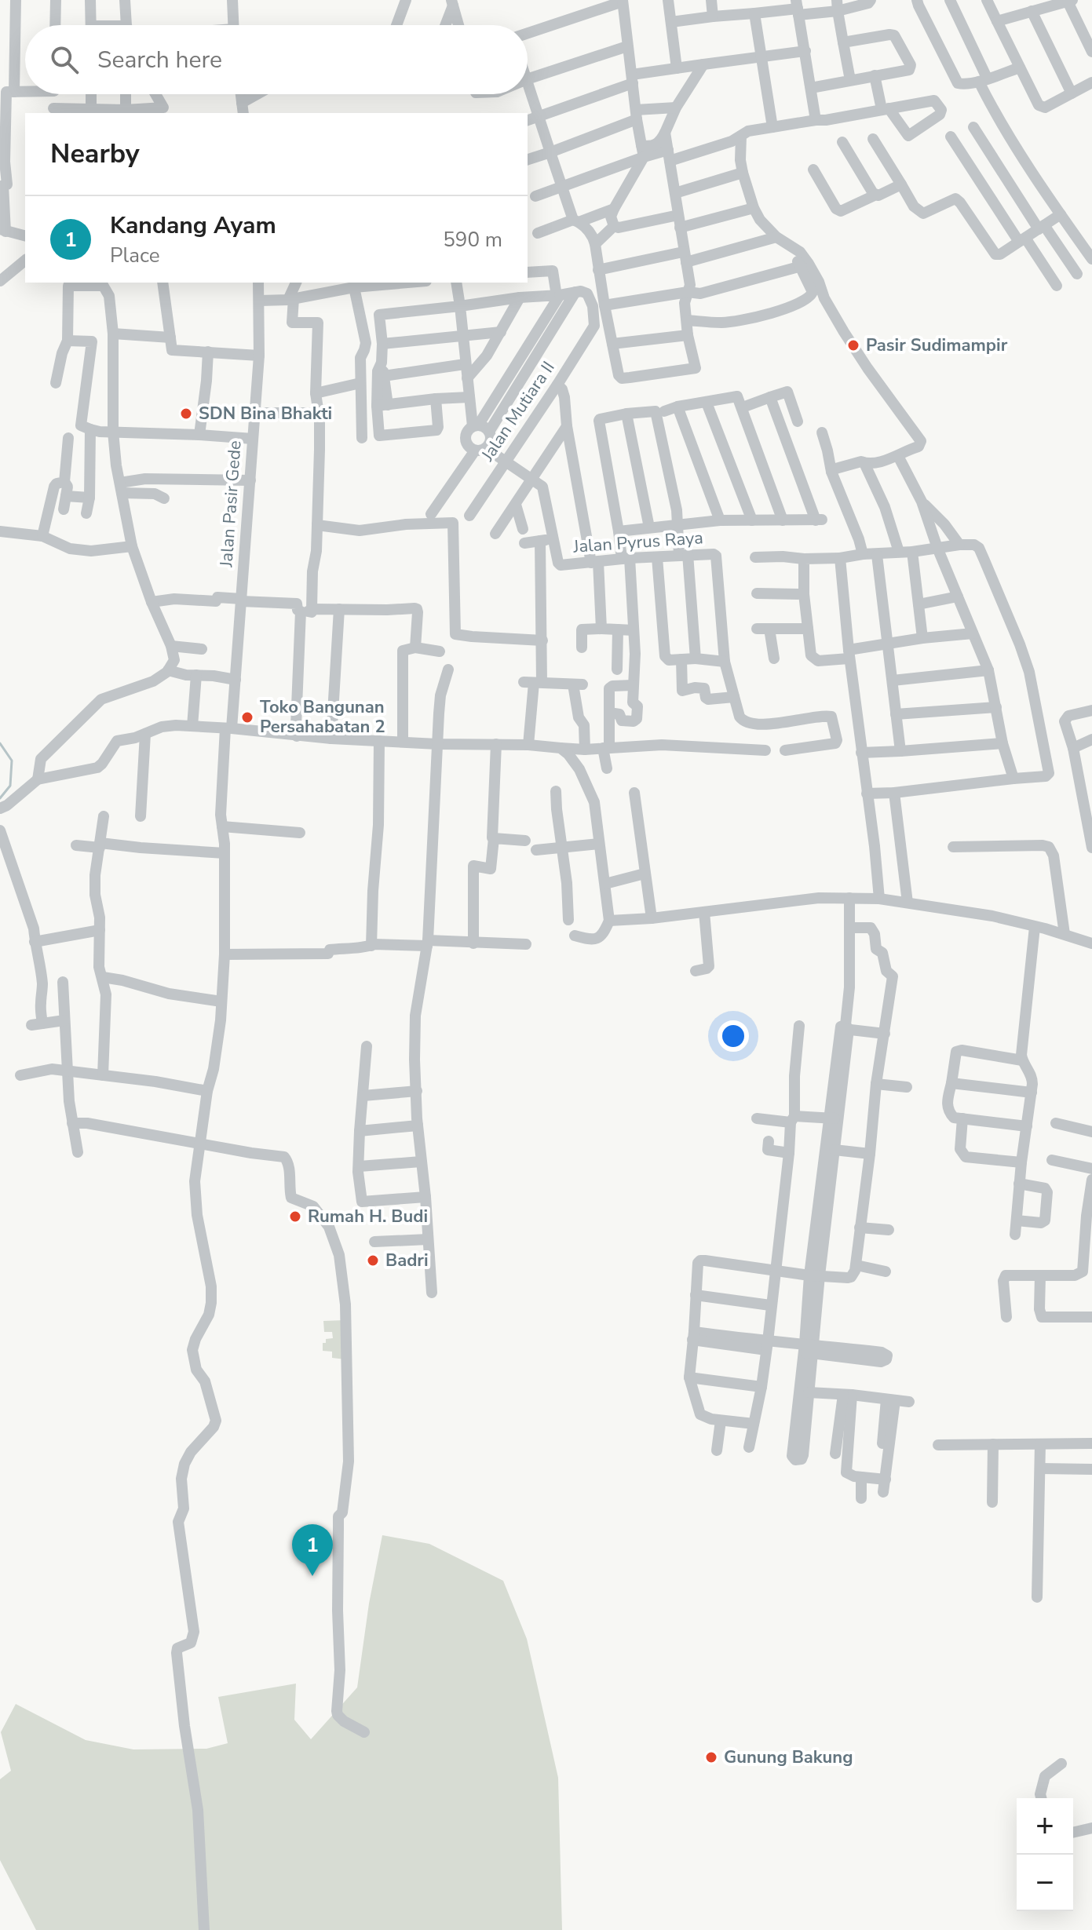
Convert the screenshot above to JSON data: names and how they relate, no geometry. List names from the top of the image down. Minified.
{"streets":{"street":["Jalan Mutiara II","Jalan Pasir Gede","Jalan Pyrus Raya"]},"places":["Pasir Sudimampir","SDN Bina Bhakti","Toko Bangunan Persahabatan 2","Rumah H. Budi","Badri","Gunung Bakung"],"page":{"search":"Search here","heading":"Nearby","list":[{"mark":"1","name":"Kandang Ayam","note":"Place","value":"590 m"}],"pins":"1","map_buttons":["+","−"]}}
